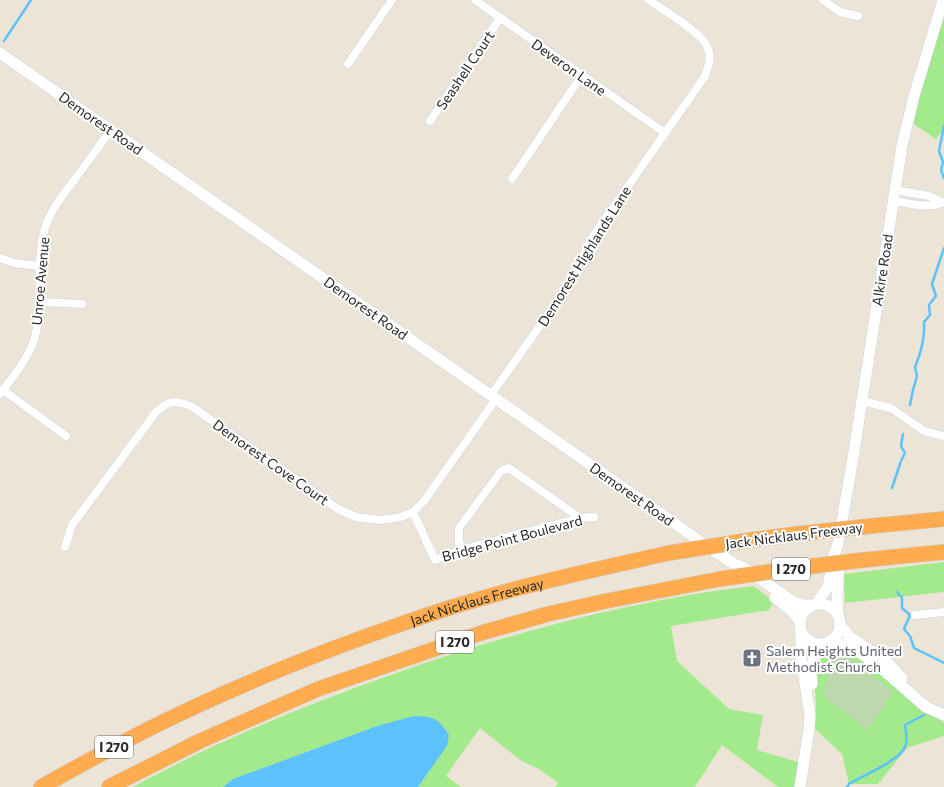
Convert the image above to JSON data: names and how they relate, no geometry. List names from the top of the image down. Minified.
{"streets":{"highway":["Jack Nicklaus Freeway","I 270"],"street":["Deveron Lane","Seashell Court","Demorest Road","Demorest Highlands Lane","Alkire Road","Unroe Avenue","Demorest Cove Court","Bridge Point Boulevard"]},"crossings":[["Deveron Lane","Seashell Court"],["Deveron Lane","Demorest Highlands Lane"],["Demorest Road","Demorest Highlands Lane"],["Demorest Road","Alkire Road"],["Demorest Road","Unroe Avenue"],["Demorest Road","Demorest Cove Court"],["Demorest Highlands Lane","Demorest Cove Court"],["Demorest Cove Court","Bridge Point Boulevard"]],"places":{"church":["Salem Heights United Methodist Church"]}}
